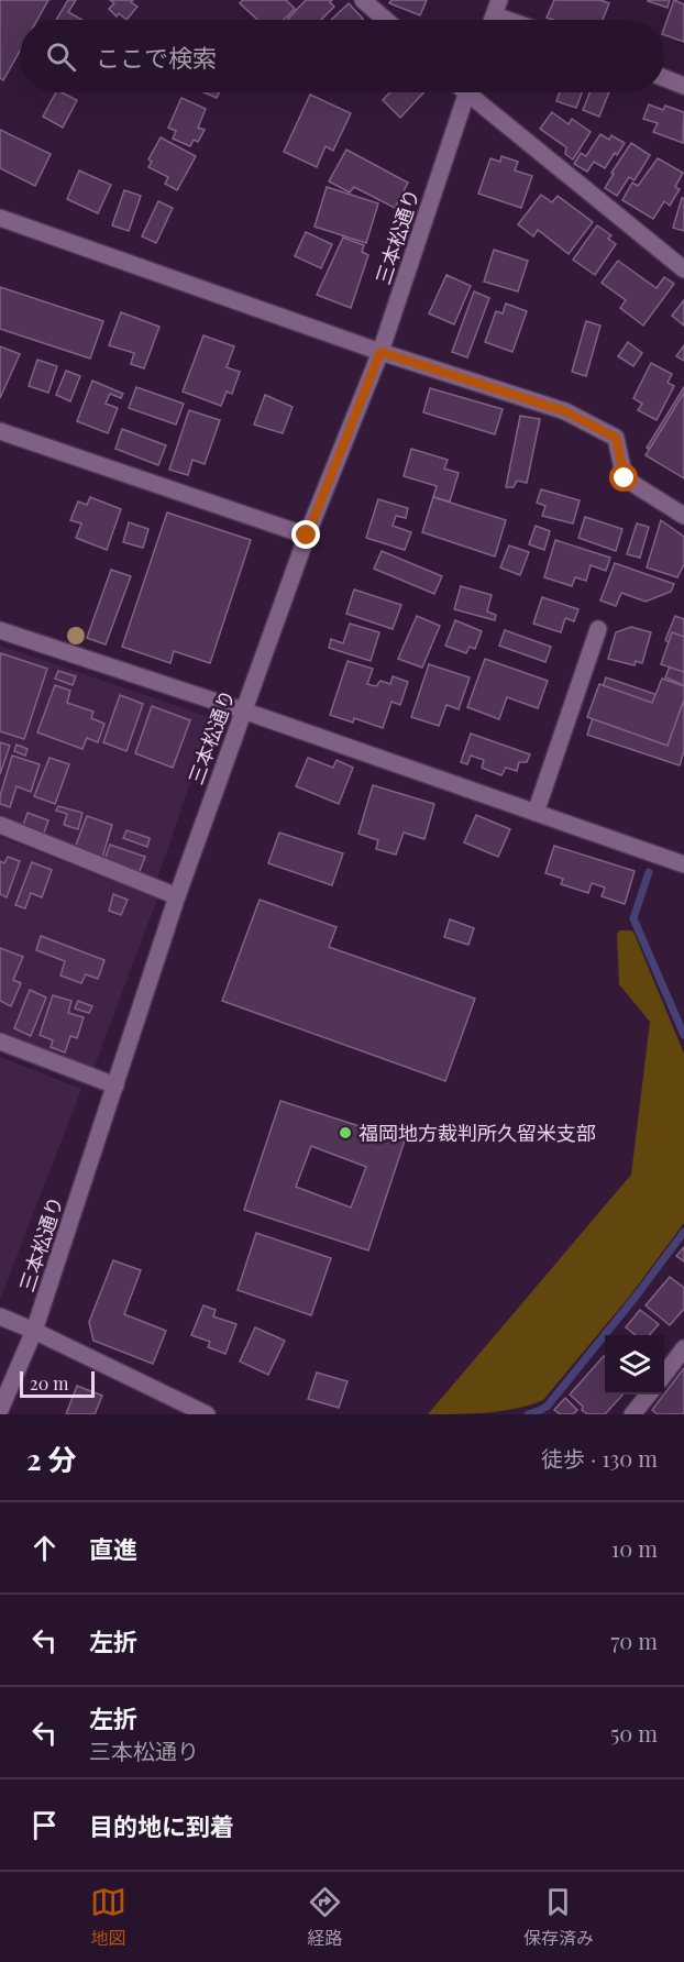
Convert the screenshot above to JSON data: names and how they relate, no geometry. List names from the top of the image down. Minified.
{"streets":{"street":["三本松通り"]},"places":["福岡地方裁判所久留米支部"],"scale_bar":"20 m","page":{"search":"ここで検索","scale":"20 m","heading":["2 分","徒歩 · 130 m"],"list":[["直進","10 m"],["左折","70 m"],["左折","三本松通り","50 m"],"目的地に到着"],"nav":["地図","経路","保存済み"]}}
